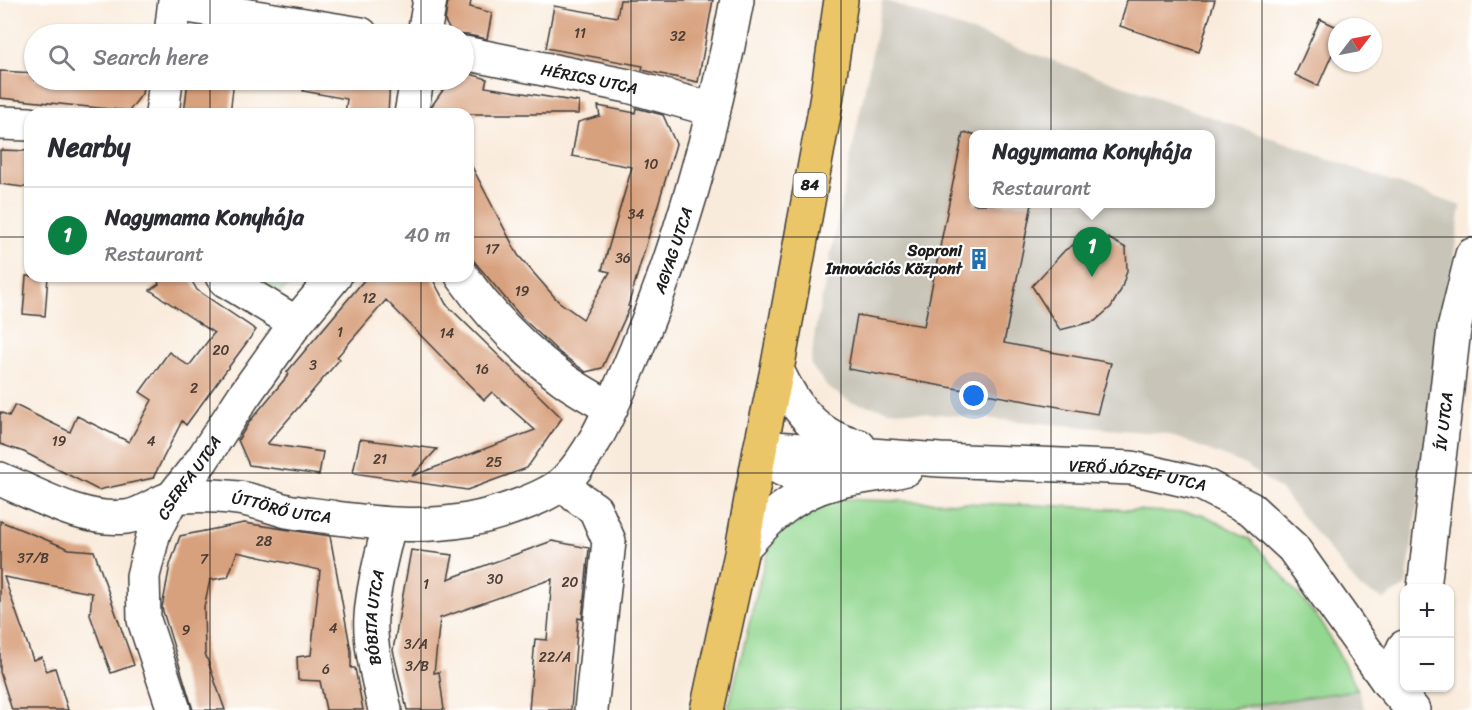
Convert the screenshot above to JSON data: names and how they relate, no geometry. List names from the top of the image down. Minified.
{"streets":{"main road":["84"],"street":["HÉRICS UTCA","AGYAG UTCA","ÍV UTCA","VERŐ JÓZSEF UTCA","CSERFA UTCA","ÚTTÖRŐ UTCA","BÓBITA UTCA"]},"crossings":[["HÉRICS UTCA","AGYAG UTCA"],["84","VERŐ JÓZSEF UTCA"],["AGYAG UTCA","ÚTTÖRŐ UTCA"],["CSERFA UTCA","ÚTTÖRŐ UTCA"],["ÚTTÖRŐ UTCA","BÓBITA UTCA"]],"places":{"building":["Soproni Innovációs Központ"]},"house_numbers":["11","32","10","34","17","36","19","12","1","14","20","3","16","2","19","4","21","25","28","37/B","7","30","20","1","4","9","3/A","22/A","3/B","6"],"north":"top right","page":{"search":"Search here","heading":"Nearby","popup":["Nagymama Konyhája","Restaurant"],"list":[{"mark":"1","name":"Nagymama Konyhája","note":"Restaurant","value":"40 m"}],"pins":"1","map_buttons":["+","−"]}}
